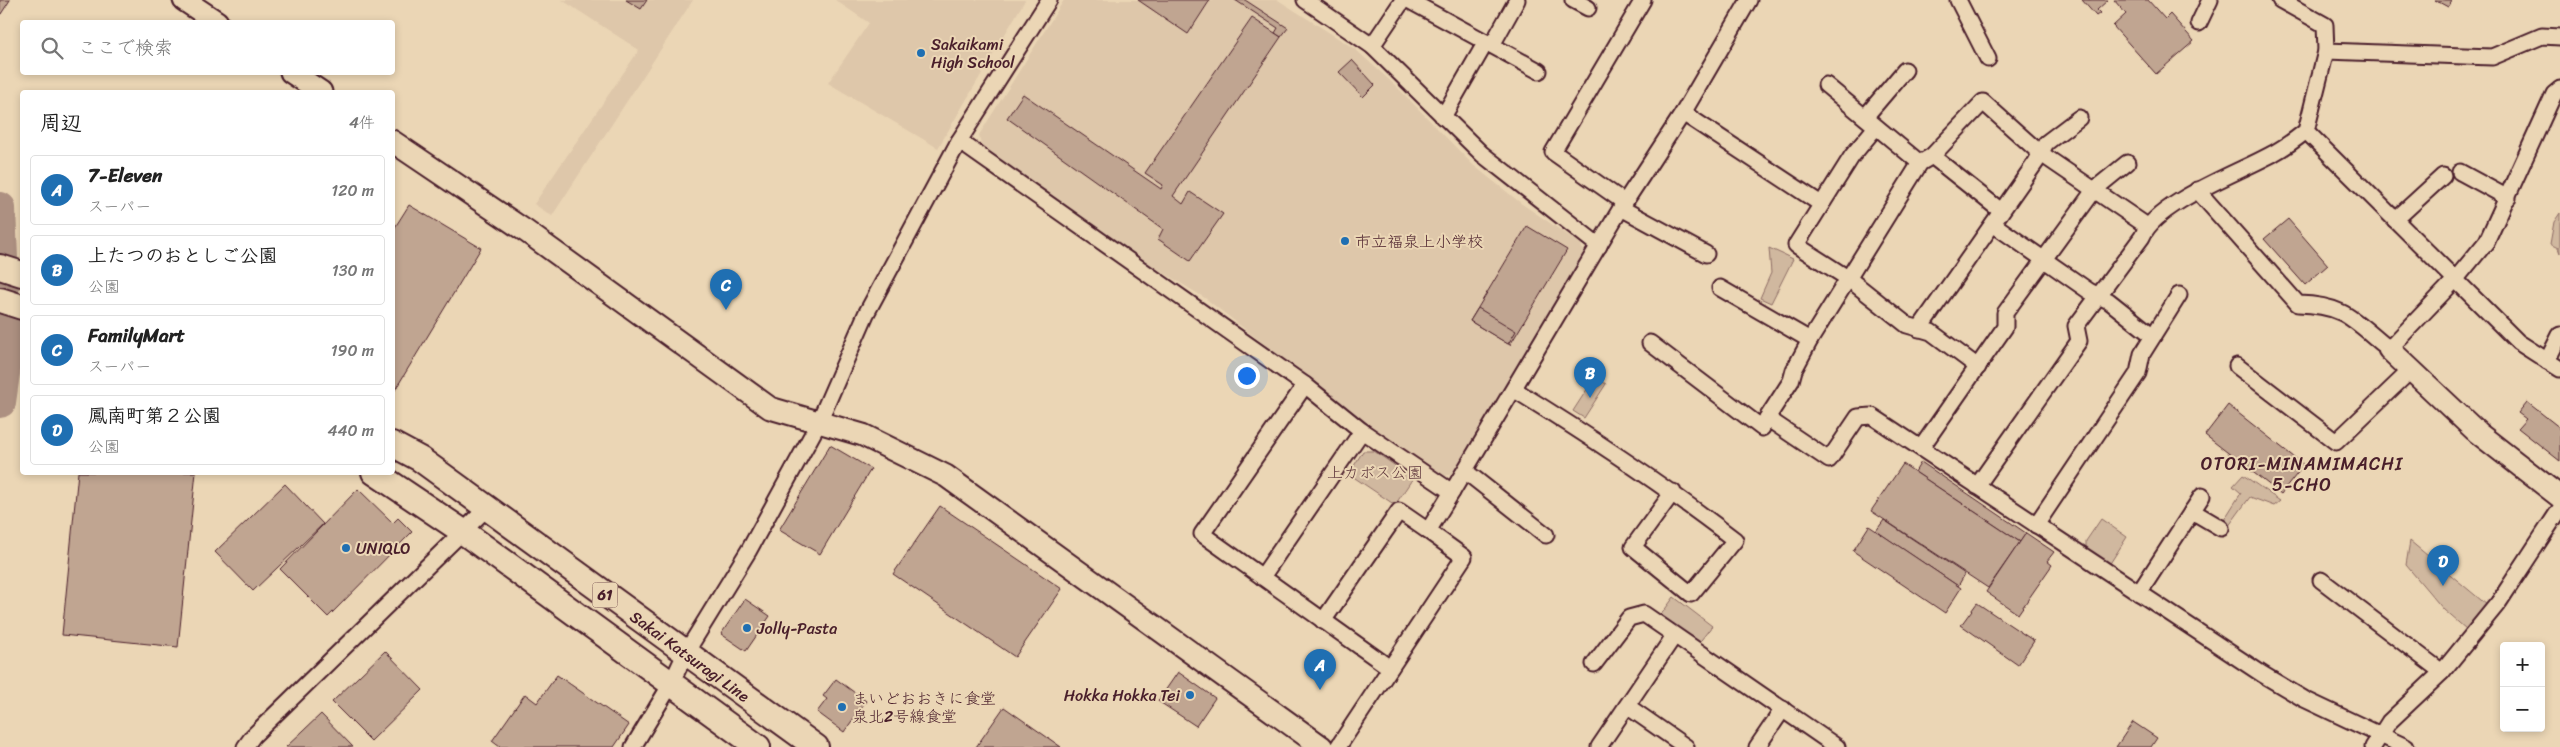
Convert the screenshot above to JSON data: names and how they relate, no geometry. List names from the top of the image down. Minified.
{"streets":{"main road":["61","Sakai Katsuragi Line"]},"districts":["OTORI-MINAMIMACHI 5-CHO"],"parks":["上カボス公園"],"places":["Sakaikami High School","市立福泉上小学校","UNIQLO","Jolly-Pasta","Hokka Hokka Tei","まいどおおきに食堂 泉北2号線食堂"],"page":{"search":"ここで検索","heading":["周辺","4件"],"list":[{"mark":"A","name":"7-Eleven","note":"スーパー","value":"120 m"},{"mark":"B","name":"上たつのおとしご公園","note":"公園","value":"130 m"},{"mark":"C","name":"FamilyMart","note":"スーパー","value":"190 m"},{"mark":"D","name":"鳳南町第２公園","note":"公園","value":"440 m"}],"pins":["C","B","D","A"],"map_buttons":["+","−"]}}
